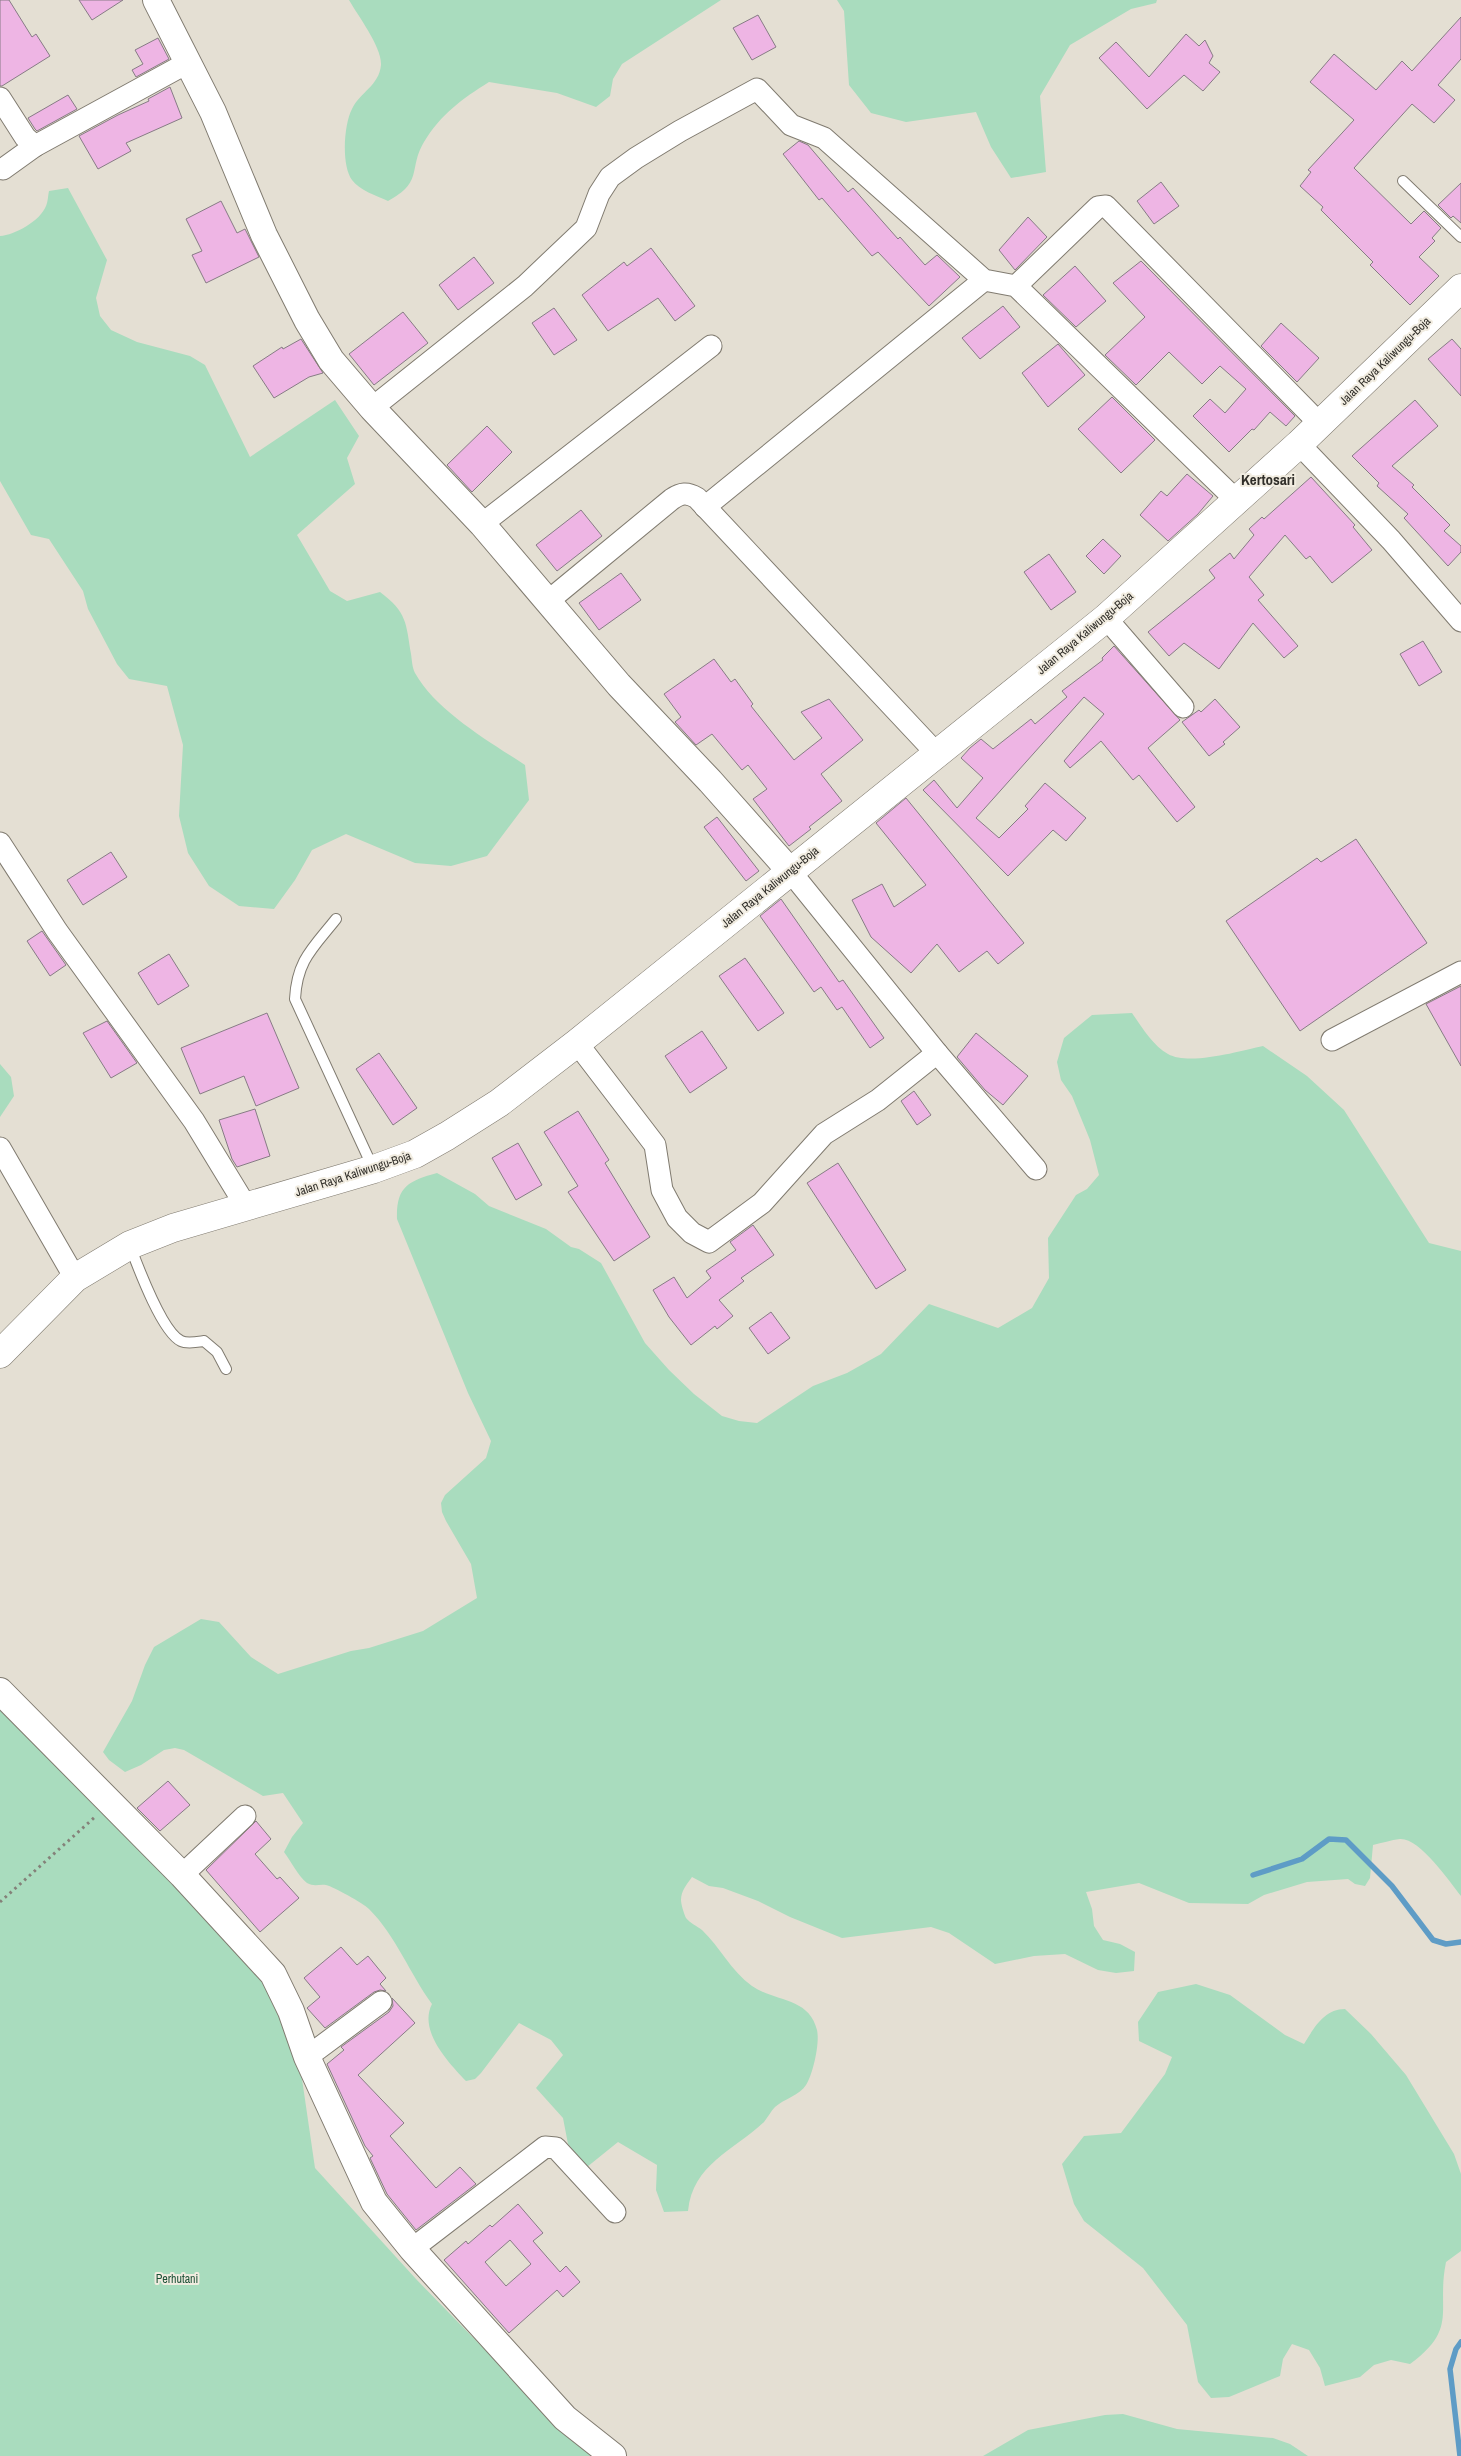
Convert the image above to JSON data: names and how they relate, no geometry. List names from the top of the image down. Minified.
{"streets":{"main road":["Jalan Raya Kaliwungu-Boja"]},"districts":["Kertosari"],"parks":["Perhutani"]}
